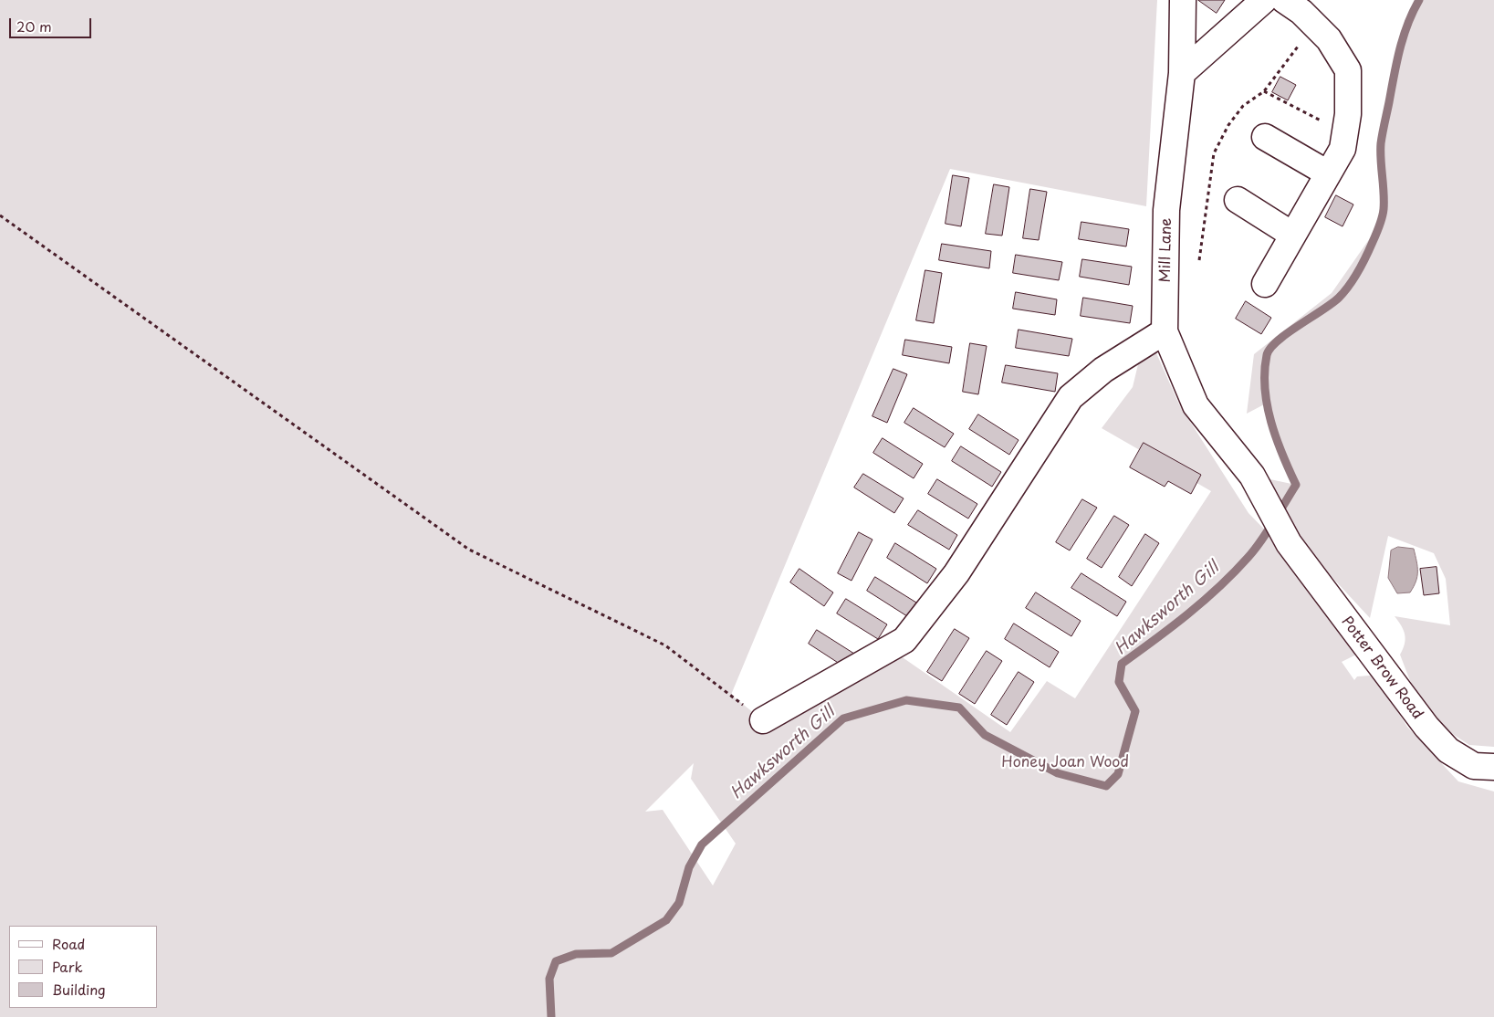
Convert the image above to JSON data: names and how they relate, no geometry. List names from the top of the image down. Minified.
{"streets":{"street":["Mill Lane","Potter Brow Road"]},"crossings":[["Mill Lane","Potter Brow Road"]],"water":["Hawksworth Gill"],"parks":["Honey Joan Wood"],"legend":["Road","Park","Building"],"scale_bar":"20 m"}
